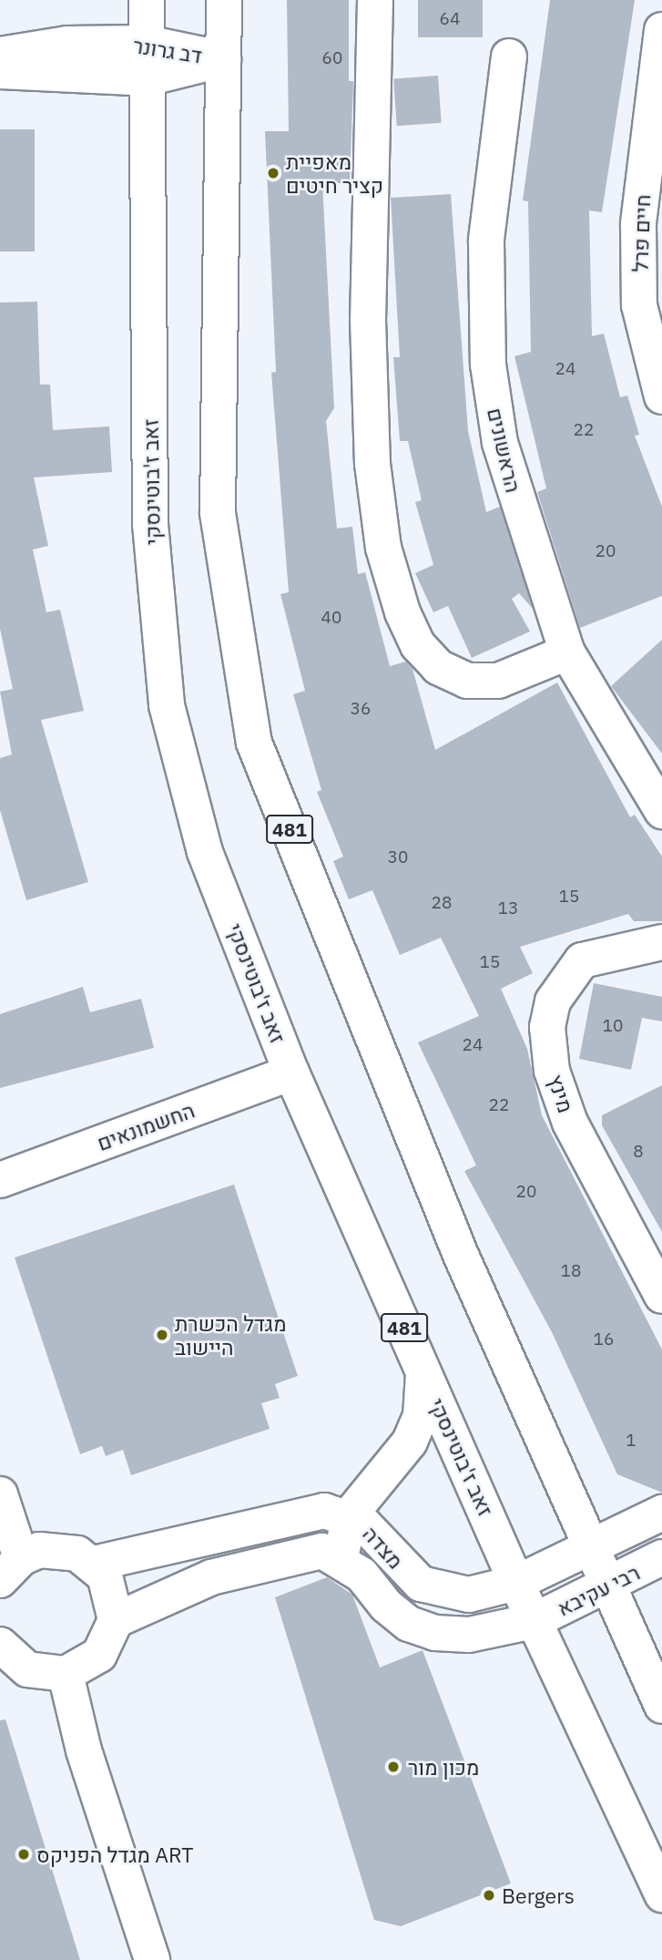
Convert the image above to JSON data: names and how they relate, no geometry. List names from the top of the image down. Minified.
{"streets":{"street":["דב גרונר","חיים פרל","הראשונים","זאב ז'בוטינסקי","481","מינץ","החשמונאים","מצדה","רבי עקיבא"]},"crossings":[["דב גרונר","זאב ז'בוטינסקי"],["דב גרונר","481"],["זאב ז'בוטינסקי","החשמונאים"],["זאב ז'בוטינסקי","מצדה"],["זאב ז'בוטינסקי","רבי עקיבא"],["481","מצדה"],["481","רבי עקיבא"],["מצדה","רבי עקיבא"]],"places":["מאפיית קציר חיטים","מגדל הכשרת היישוב","מכון מור","מגדל הפניקס ART","Bergers"],"house_numbers":["64","60","24","22","20","40","36","30","15","28","13","15","10","24","22","8","20","18","16","1"]}
